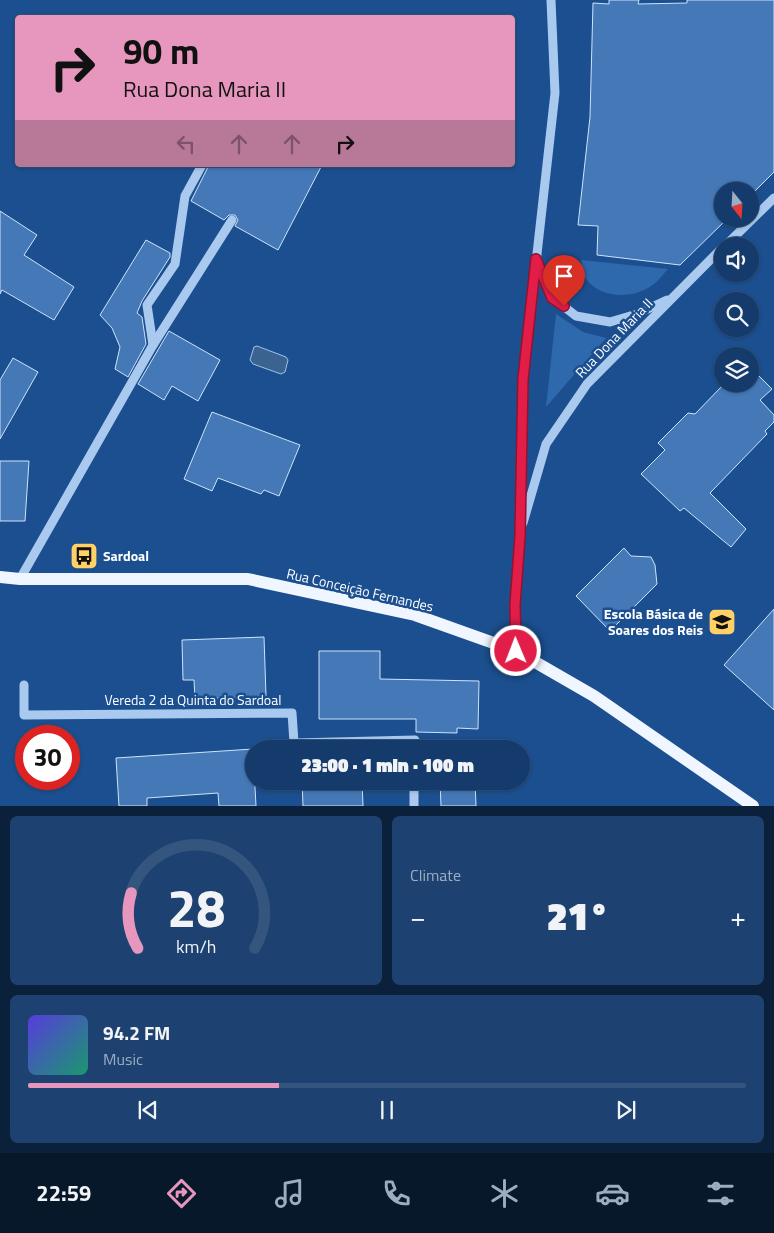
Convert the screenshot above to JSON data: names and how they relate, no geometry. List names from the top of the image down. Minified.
{"streets":{"main road":["Rua Conceição Fernandes"],"street":["Rua Dona Maria II","Vereda 2 da Quinta do Sardoal"]},"places":{"bus stop":["Sardoal"],"school or university":["Escola Básica de Soares dos Reis"]},"north":"bottom","page":{"turn":["90 m","Rua Dona Maria II"],"limit":"30","trip":"23:00 · 1 min · 100 m","tile":"Climate","heat":["−","21°","+"],"song":["94.2 FM","Music"],"tabs":"22:59","gauge":["28","km/h"]}}
